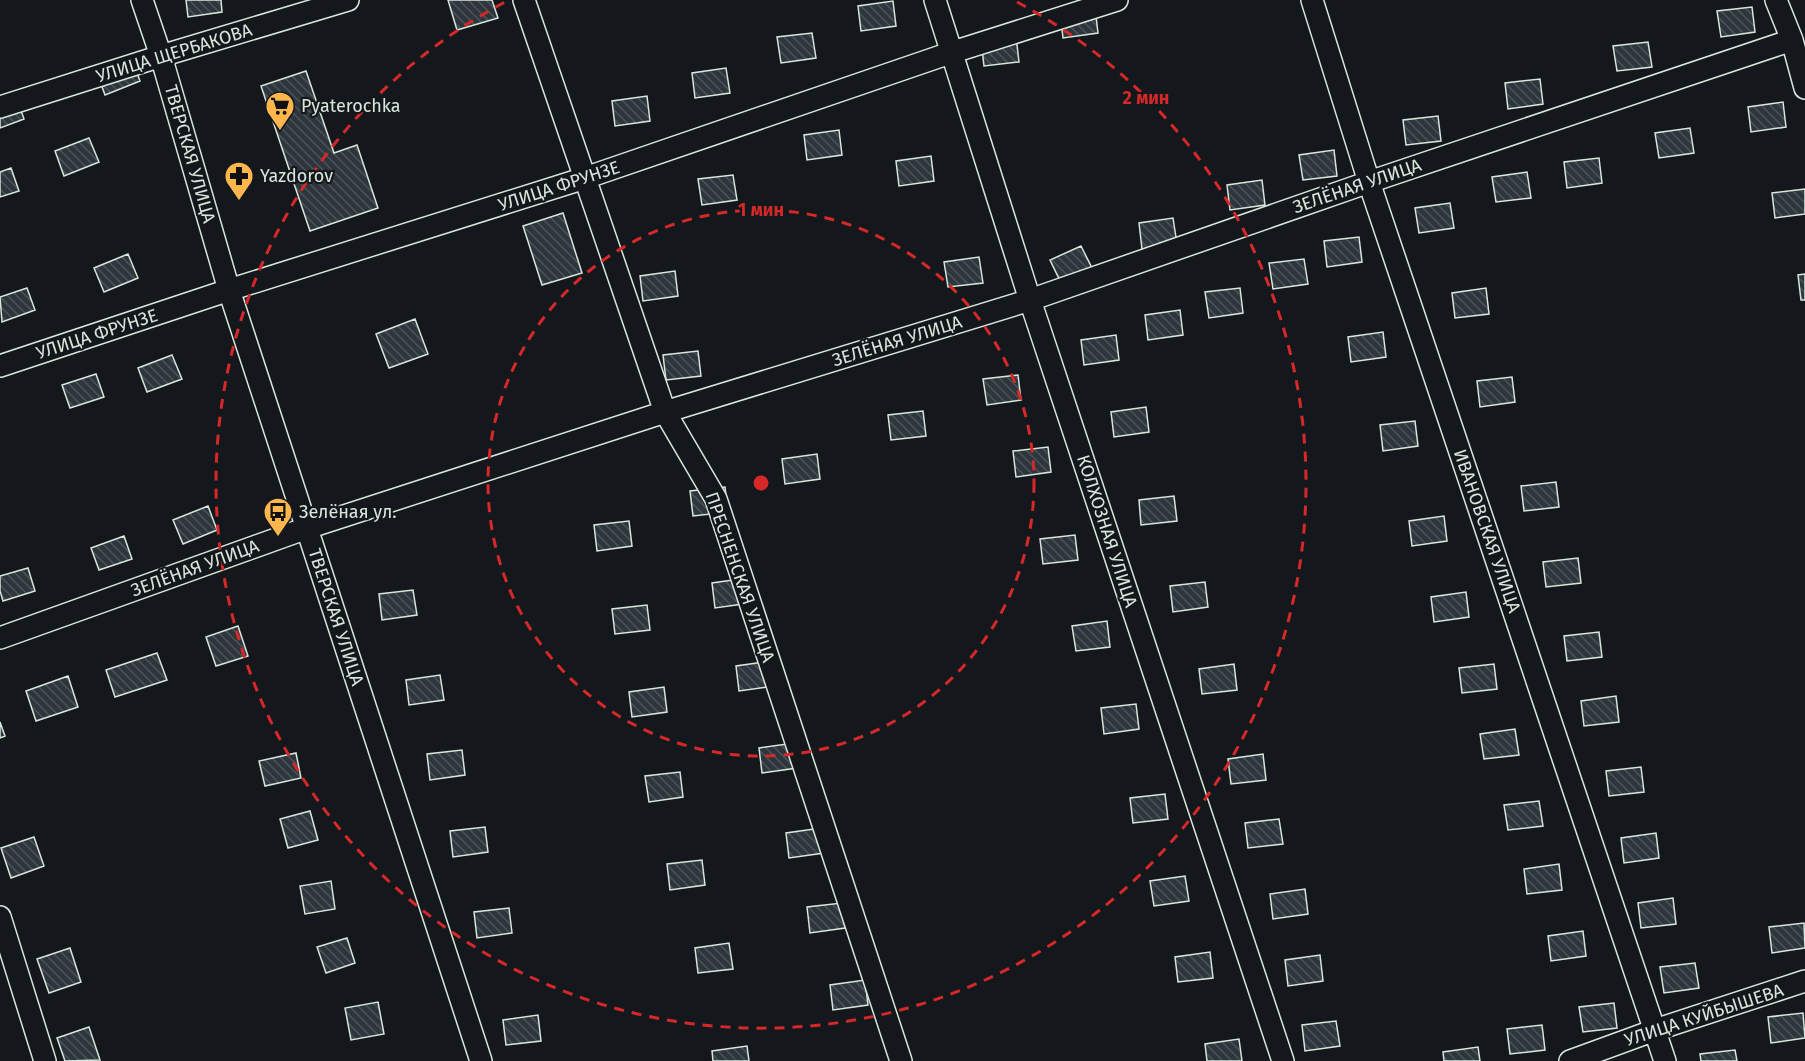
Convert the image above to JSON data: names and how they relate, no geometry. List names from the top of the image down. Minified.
{"streets":{"street":["УЛИЦА ЩЕРБАКОВА","ТВЕРСКАЯ УЛИЦА","УЛИЦА ФРУНЗЕ","ЗЕЛЁНАЯ УЛИЦА","КОЛХОЗНАЯ УЛИЦА","ИВАНОВСКАЯ УЛИЦА","ПРЕСНЕНСКАЯ УЛИЦА","УЛИЦА КУЙБЫШЕВА"]},"crossings":[["УЛИЦА ЩЕРБАКОВА","ТВЕРСКАЯ УЛИЦА"],["ТВЕРСКАЯ УЛИЦА","УЛИЦА ФРУНЗЕ"],["ТВЕРСКАЯ УЛИЦА","ЗЕЛЁНАЯ УЛИЦА"],["УЛИЦА ФРУНЗЕ","КОЛХОЗНАЯ УЛИЦА"],["УЛИЦА ФРУНЗЕ","ПРЕСНЕНСКАЯ УЛИЦА"],["ЗЕЛЁНАЯ УЛИЦА","КОЛХОЗНАЯ УЛИЦА"],["ЗЕЛЁНАЯ УЛИЦА","ИВАНОВСКАЯ УЛИЦА"],["ЗЕЛЁНАЯ УЛИЦА","ПРЕСНЕНСКАЯ УЛИЦА"],["ИВАНОВСКАЯ УЛИЦА","УЛИЦА КУЙБЫШЕВА"]],"places":{"supermarket":["Pyaterochka"],"pharmacy":["Yazdorov"],"bus stop":["Зелёная ул."]},"rings":["2 мин","1 мин"]}
